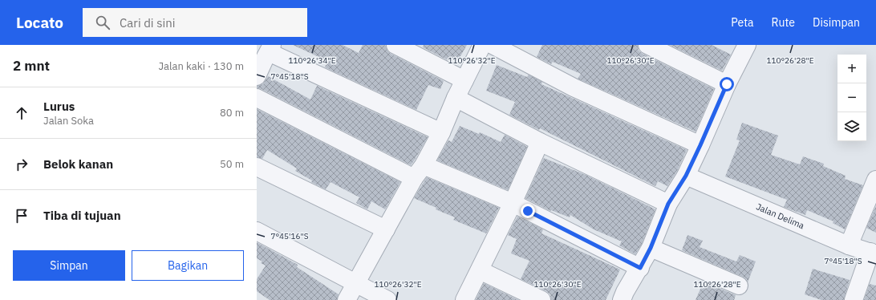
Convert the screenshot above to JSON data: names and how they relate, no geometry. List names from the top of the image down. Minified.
{"streets":{"street":["Jalan Delima"]},"page":{"header":"Locato","search":"Cari di sini","nav":["Peta","Rute","Disimpan"],"heading":["2 mnt","Jalan kaki · 130 m"],"map_buttons":["+","−"],"list":[["Lurus","Jalan Soka","80 m"],["Belok kanan","50 m"],"Tiba di tujuan"],"buttons":["Simpan","Bagikan"]},"coordinates":["110°26'34\"E","110°26'32\"E","110°26'30\"E","110°26'28\"E","7°45'18\"S","7°45'16\"S"]}
